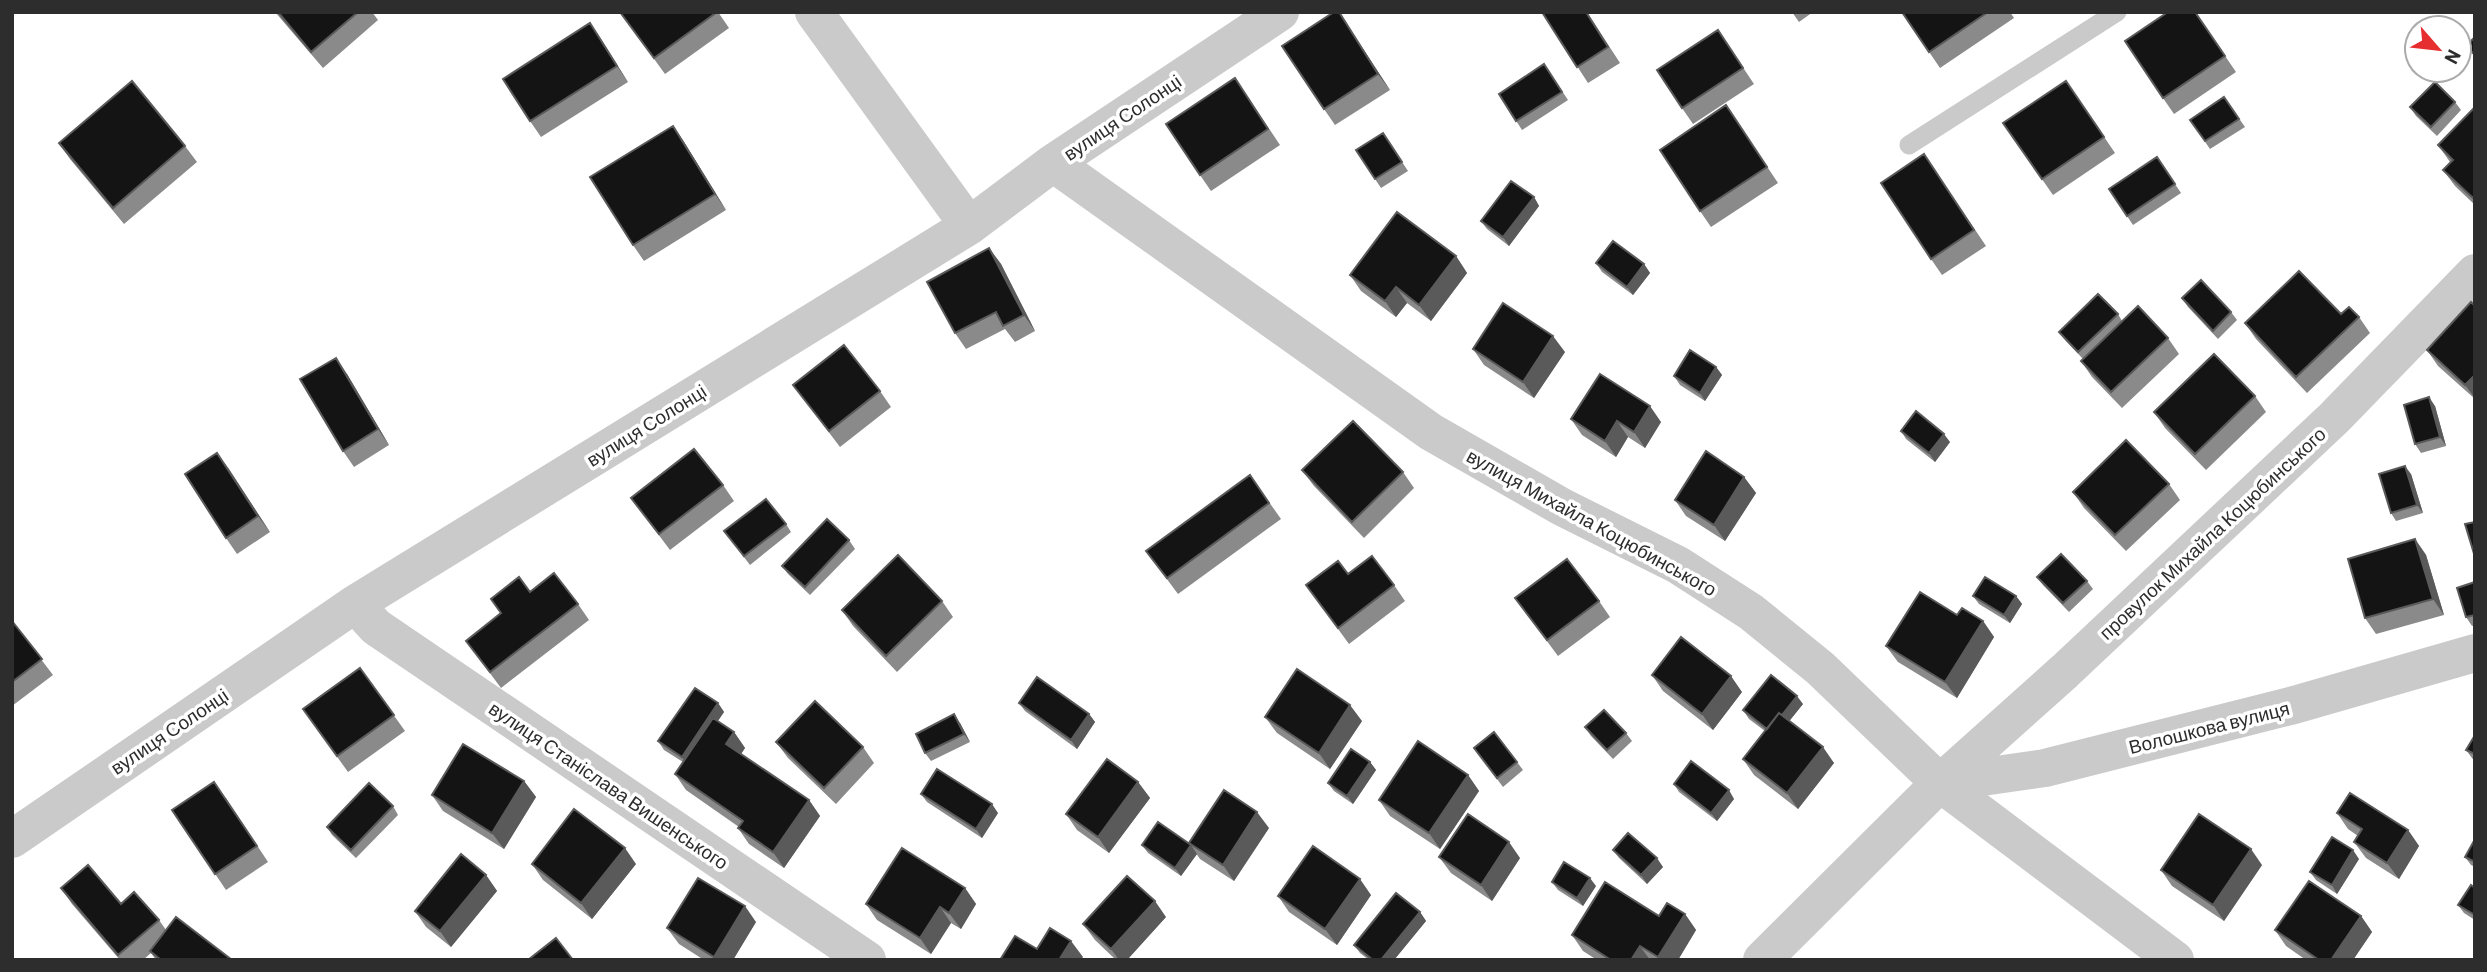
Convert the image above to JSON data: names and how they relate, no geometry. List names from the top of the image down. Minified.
{"streets":{"street":["вулиця Солонці","вулиця Михайла Коцюбинського","провулок Михайла Коцюбинського","Волошкова вулиця","вулиця Станіслава Вишенського"]},"crossings":[["вулиця Солонці","вулиця Михайла Коцюбинського"],["вулиця Солонці","вулиця Станіслава Вишенського"],["вулиця Михайла Коцюбинського","провулок Михайла Коцюбинського"],["вулиця Михайла Коцюбинського","Волошкова вулиця"],["провулок Михайла Коцюбинського","Волошкова вулиця"]],"north":"bottom right"}
